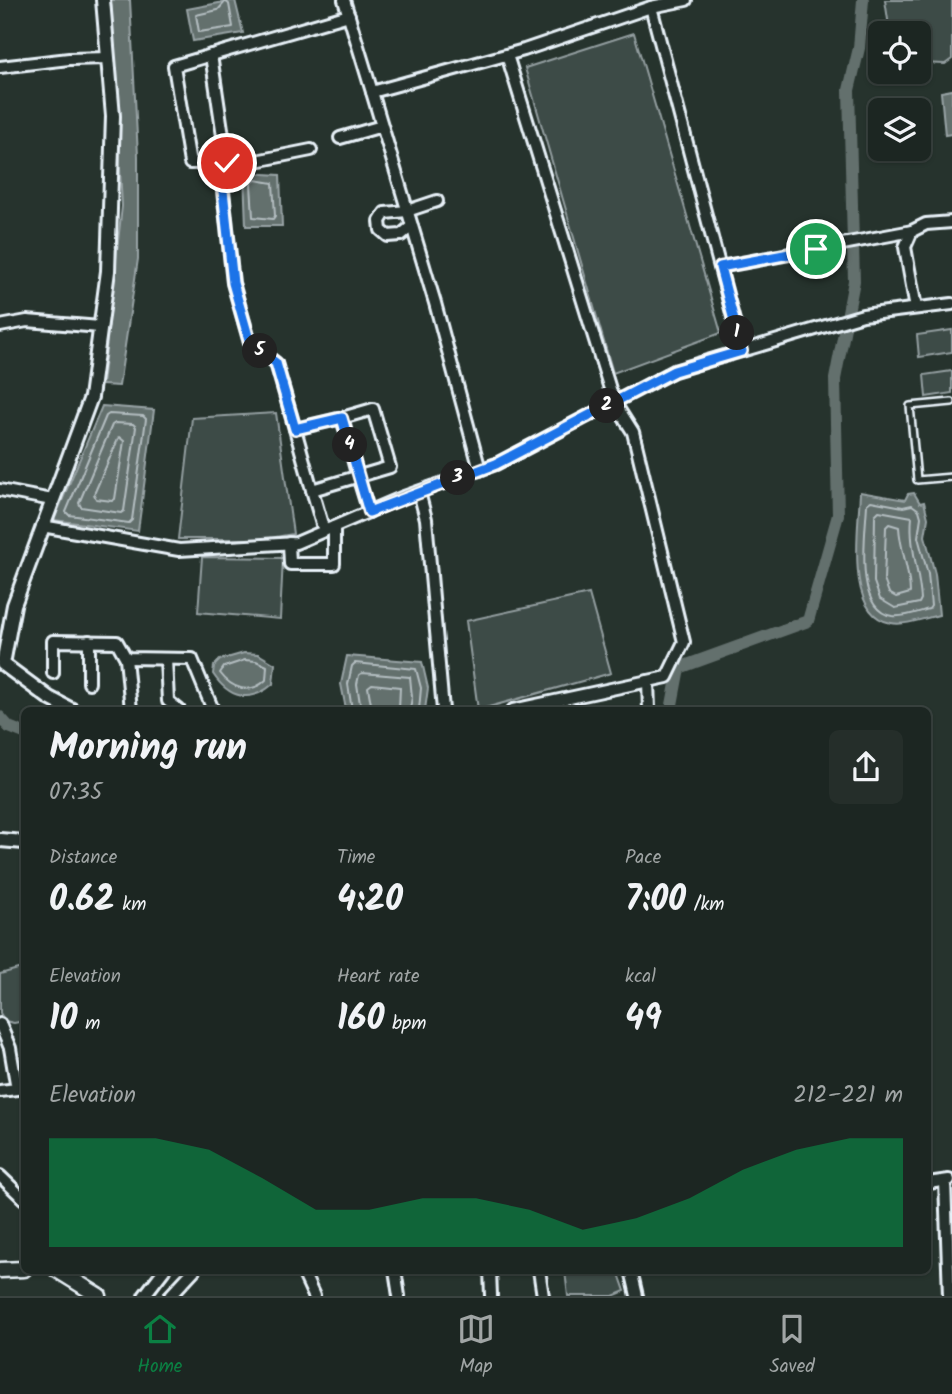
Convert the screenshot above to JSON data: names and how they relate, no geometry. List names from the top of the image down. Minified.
{"page":{"pins":["1","5","2","4","3"],"heading":["Morning run","07:35"],"stats":[["Distance","0.62 km"],["Time","4:20"],["Pace","7:00 /km"],["Elevation","10 m"],["Heart rate","160 bpm"],["kcal","49"]],"chart":["Elevation","212–221 m"],"tabs":["Home","Map","Saved"]}}
